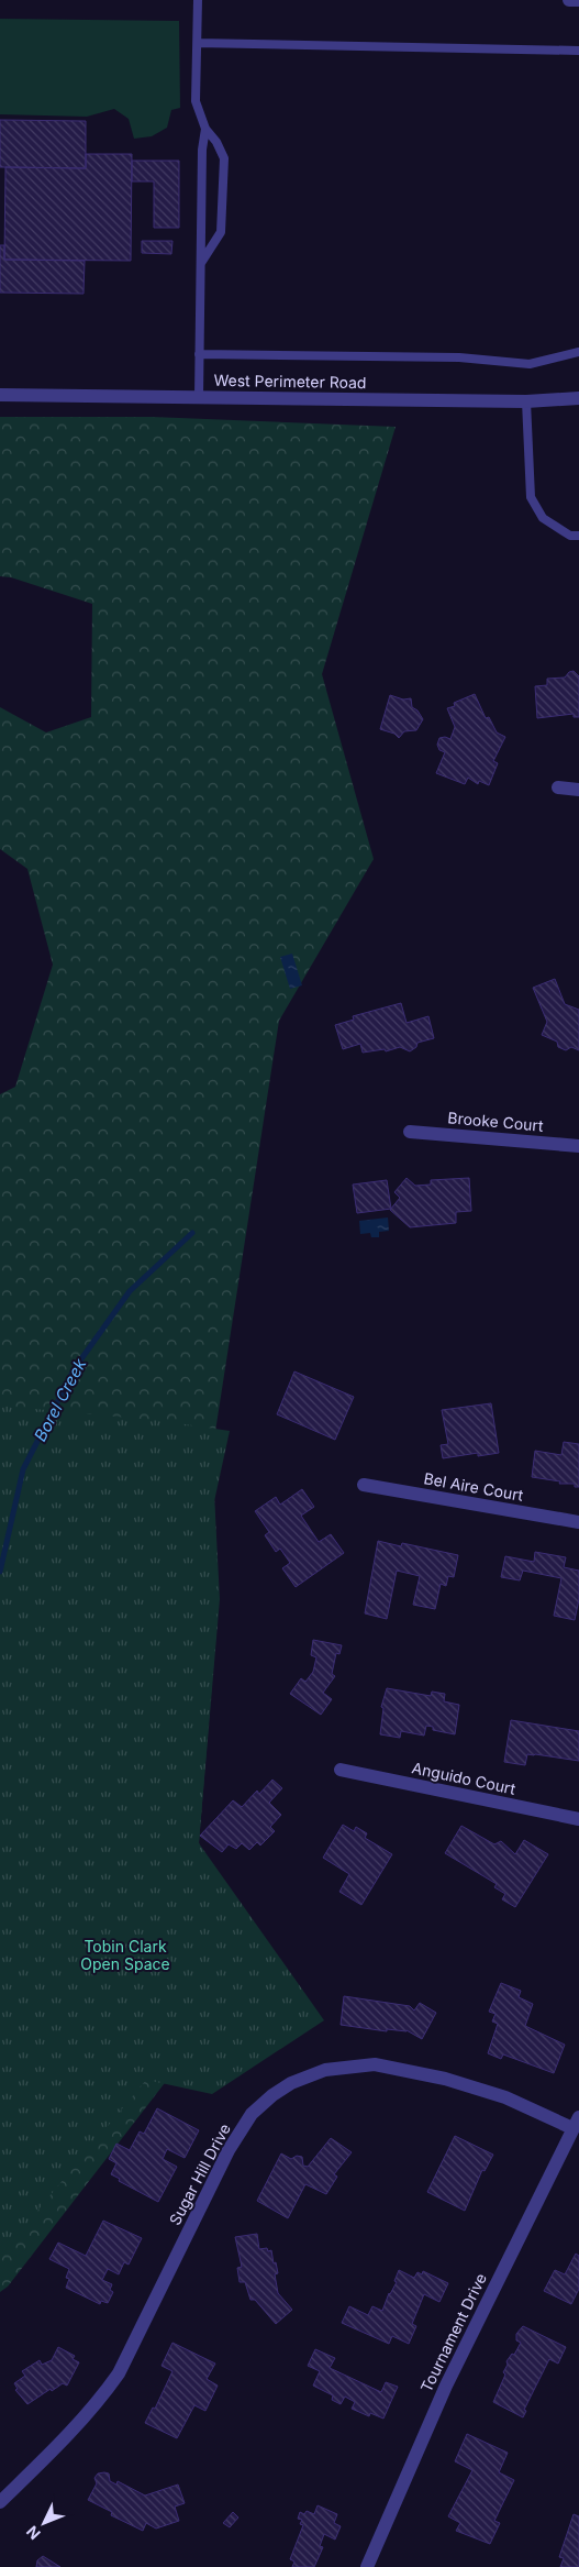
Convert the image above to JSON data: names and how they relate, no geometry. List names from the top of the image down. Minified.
{"streets":{"street":["West Perimeter Road","Brooke Court","Bel Aire Court","Anguido Court","Sugar Hill Drive","Tournament Drive"]},"crossings":[["Sugar Hill Drive","Tournament Drive"]],"water":["Borel Creek"],"parks":["Tobin Clark Open Space"],"north":"bottom left"}
